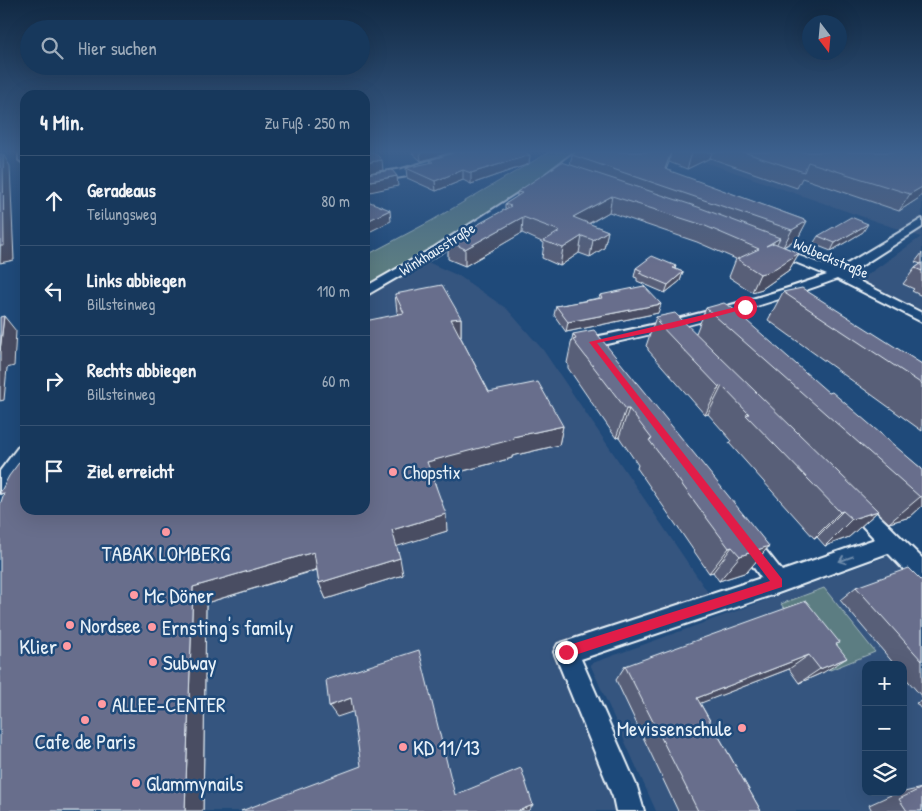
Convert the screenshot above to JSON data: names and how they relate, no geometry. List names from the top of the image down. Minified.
{"streets":{"street":["Winkhausstraße","Wolbeckstraße"]},"places":["Chopstix","TABAK LOMBERG","Mc Döner","Nordsee","Ernsting's family","Klier","Subway","ALLEE-CENTER","Cafe de Paris","Mevissenschule","KD 11/13","Glammynails"],"north":"bottom","page":{"search":"Hier suchen","heading":["4 Min.","Zu Fuß · 250 m"],"list":[["Geradeaus","Teilungsweg","80 m"],["Links abbiegen","Billsteinweg","110 m"],["Rechts abbiegen","Billsteinweg","60 m"],"Ziel erreicht"],"map_buttons":["+","−"]}}
